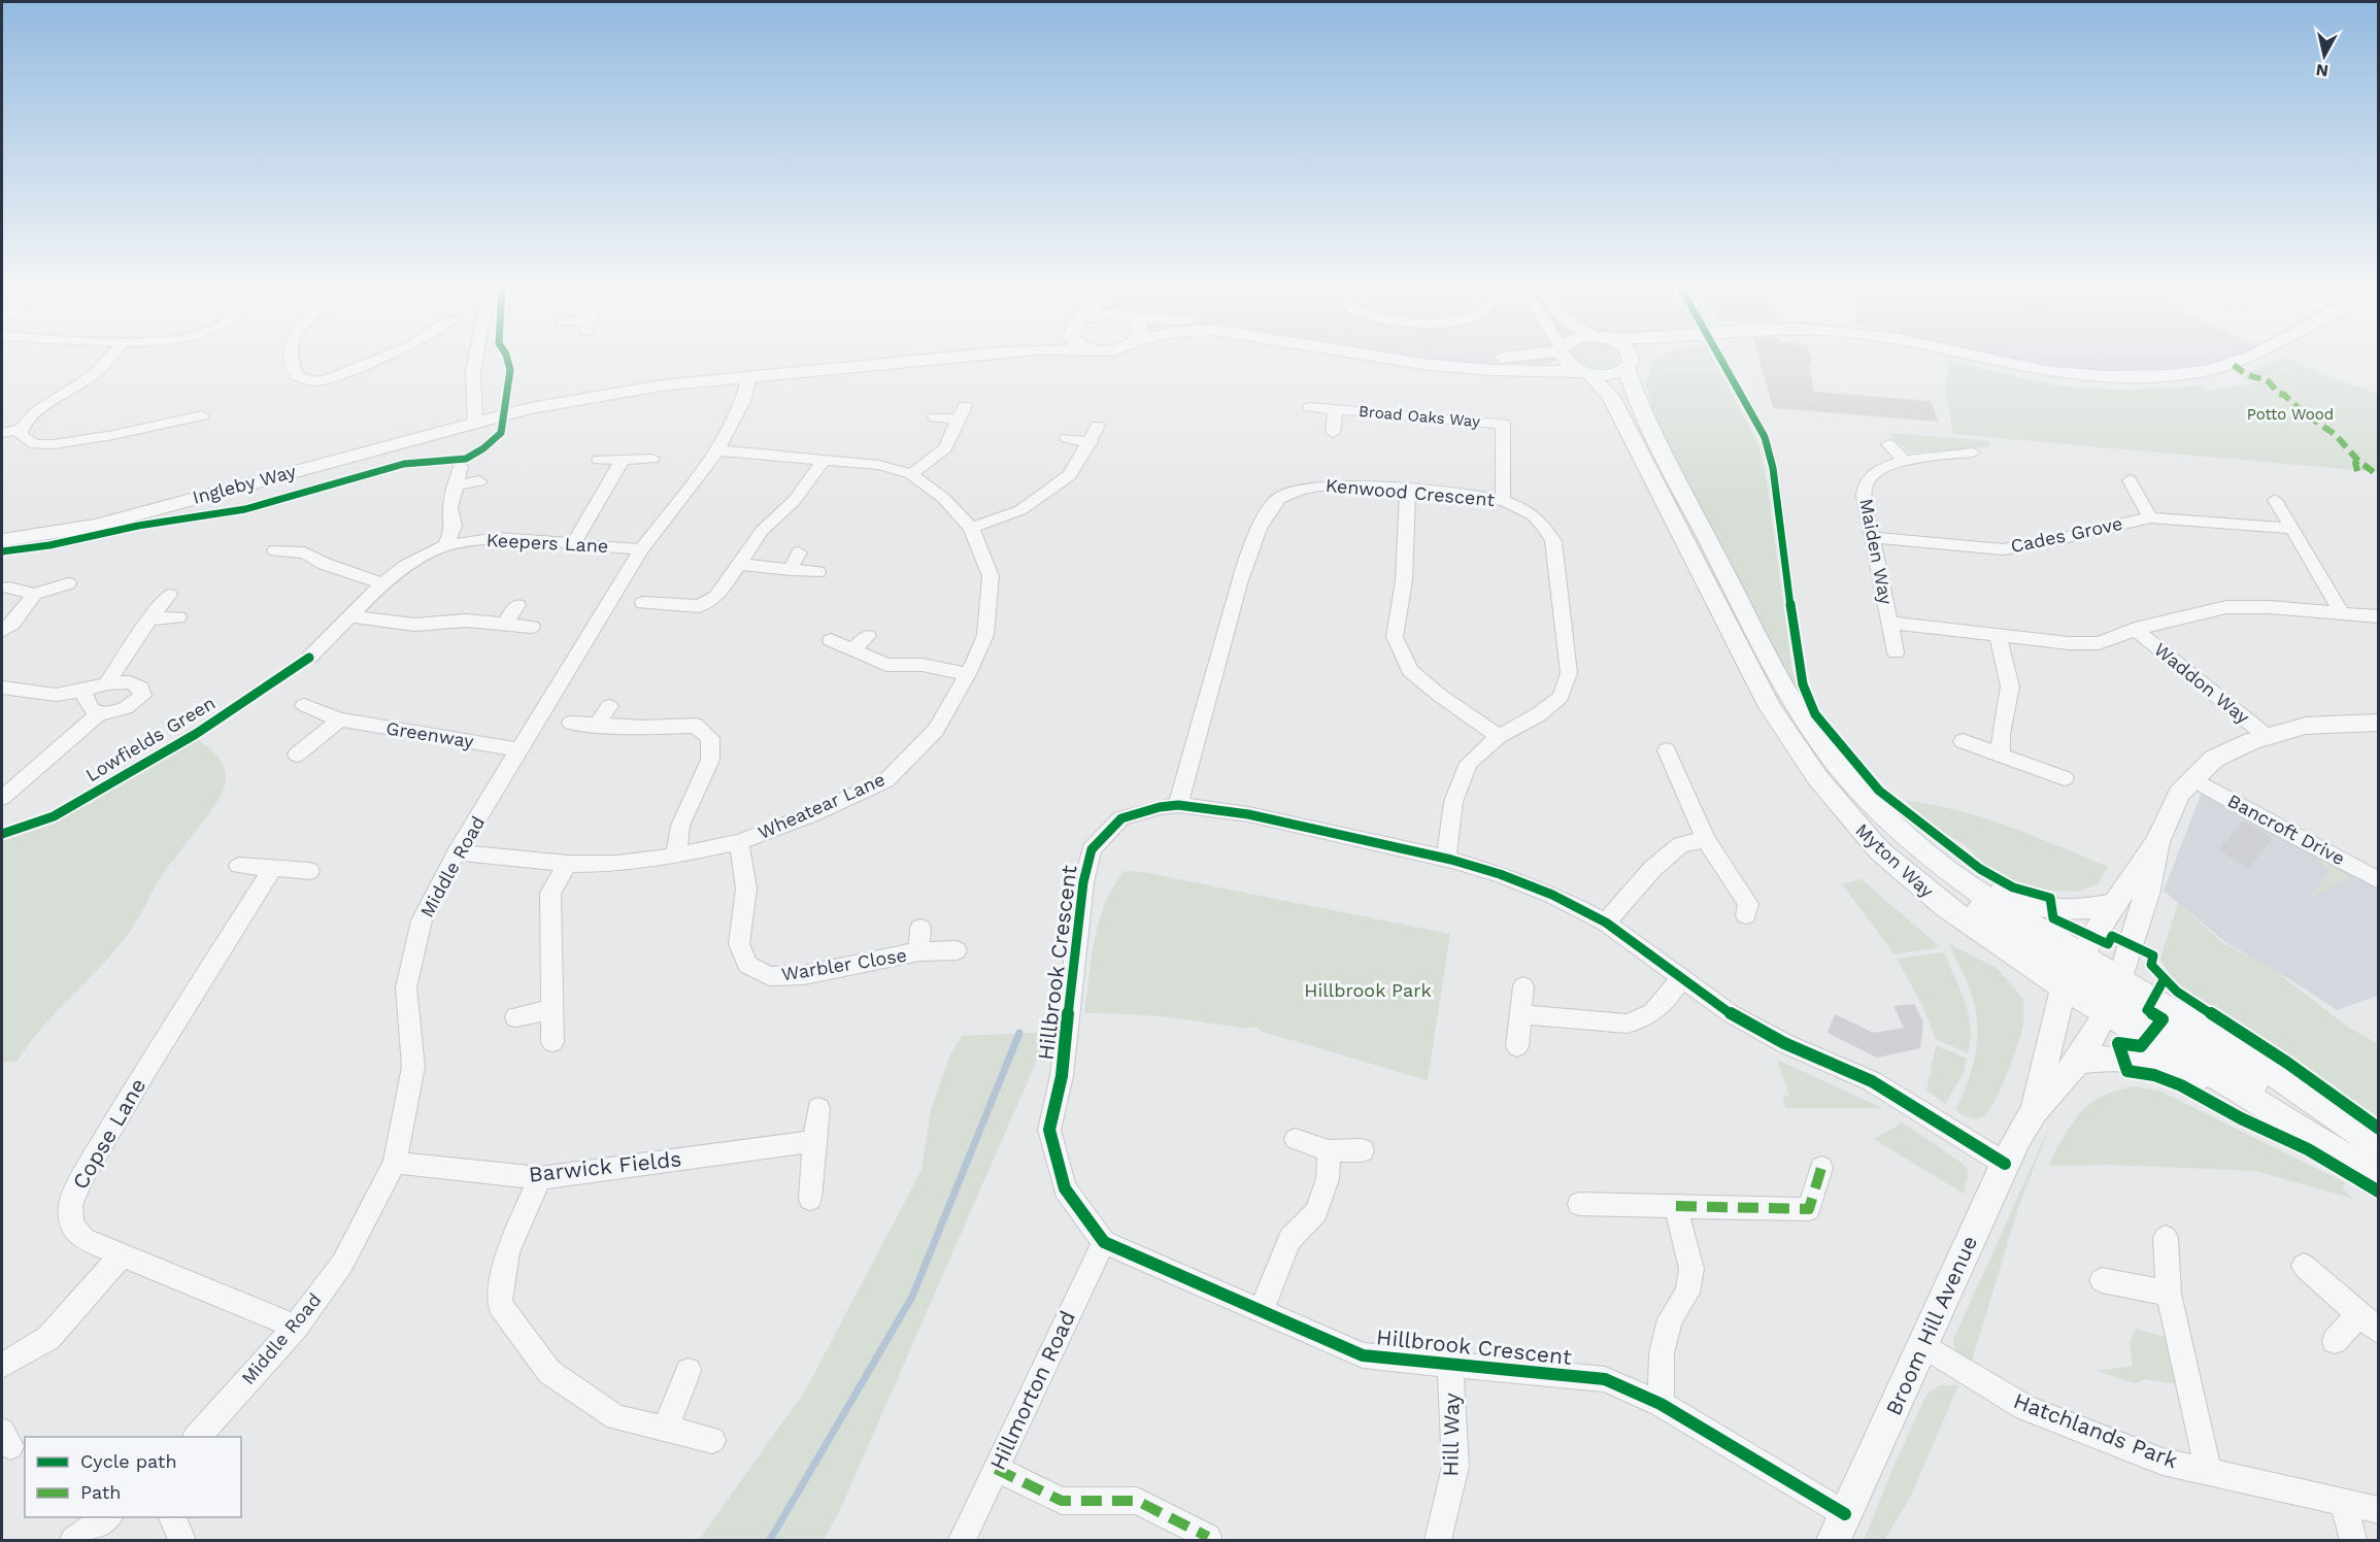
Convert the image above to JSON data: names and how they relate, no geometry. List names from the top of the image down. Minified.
{"streets":{"street":["Broad Oaks Way","Ingleby Way","Kenwood Crescent","Cades Grove","Keepers Lane","Maiden Way","Waddon Way","Greenway","Wheatear Lane","Bancroft Drive","Myton Way","Middle Road","Hillbrook Crescent","Warbler Close","Copse Lane","Barwick Fields","Broom Hill Avenue","Hillmorton Road","Hatchlands Park","Hill Way"],"cycle path":["Lowfields Green"]},"crossings":[["Broad Oaks Way","Kenwood Crescent"],["Ingleby Way","Middle Road"],["Kenwood Crescent","Hillbrook Crescent"],["Cades Grove","Maiden Way"],["Keepers Lane","Middle Road"],["Greenway","Middle Road"],["Wheatear Lane","Middle Road"],["Wheatear Lane","Warbler Close"],["Myton Way","Broom Hill Avenue"],["Middle Road","Copse Lane"],["Middle Road","Barwick Fields"],["Hillbrook Crescent","Broom Hill Avenue"],["Hillbrook Crescent","Hillmorton Road"],["Hillbrook Crescent","Hill Way"],["Broom Hill Avenue","Hatchlands Park"]],"parks":["Potto Wood","Hillbrook Park"],"legend":["Cycle path","Path"],"north":"bottom"}
